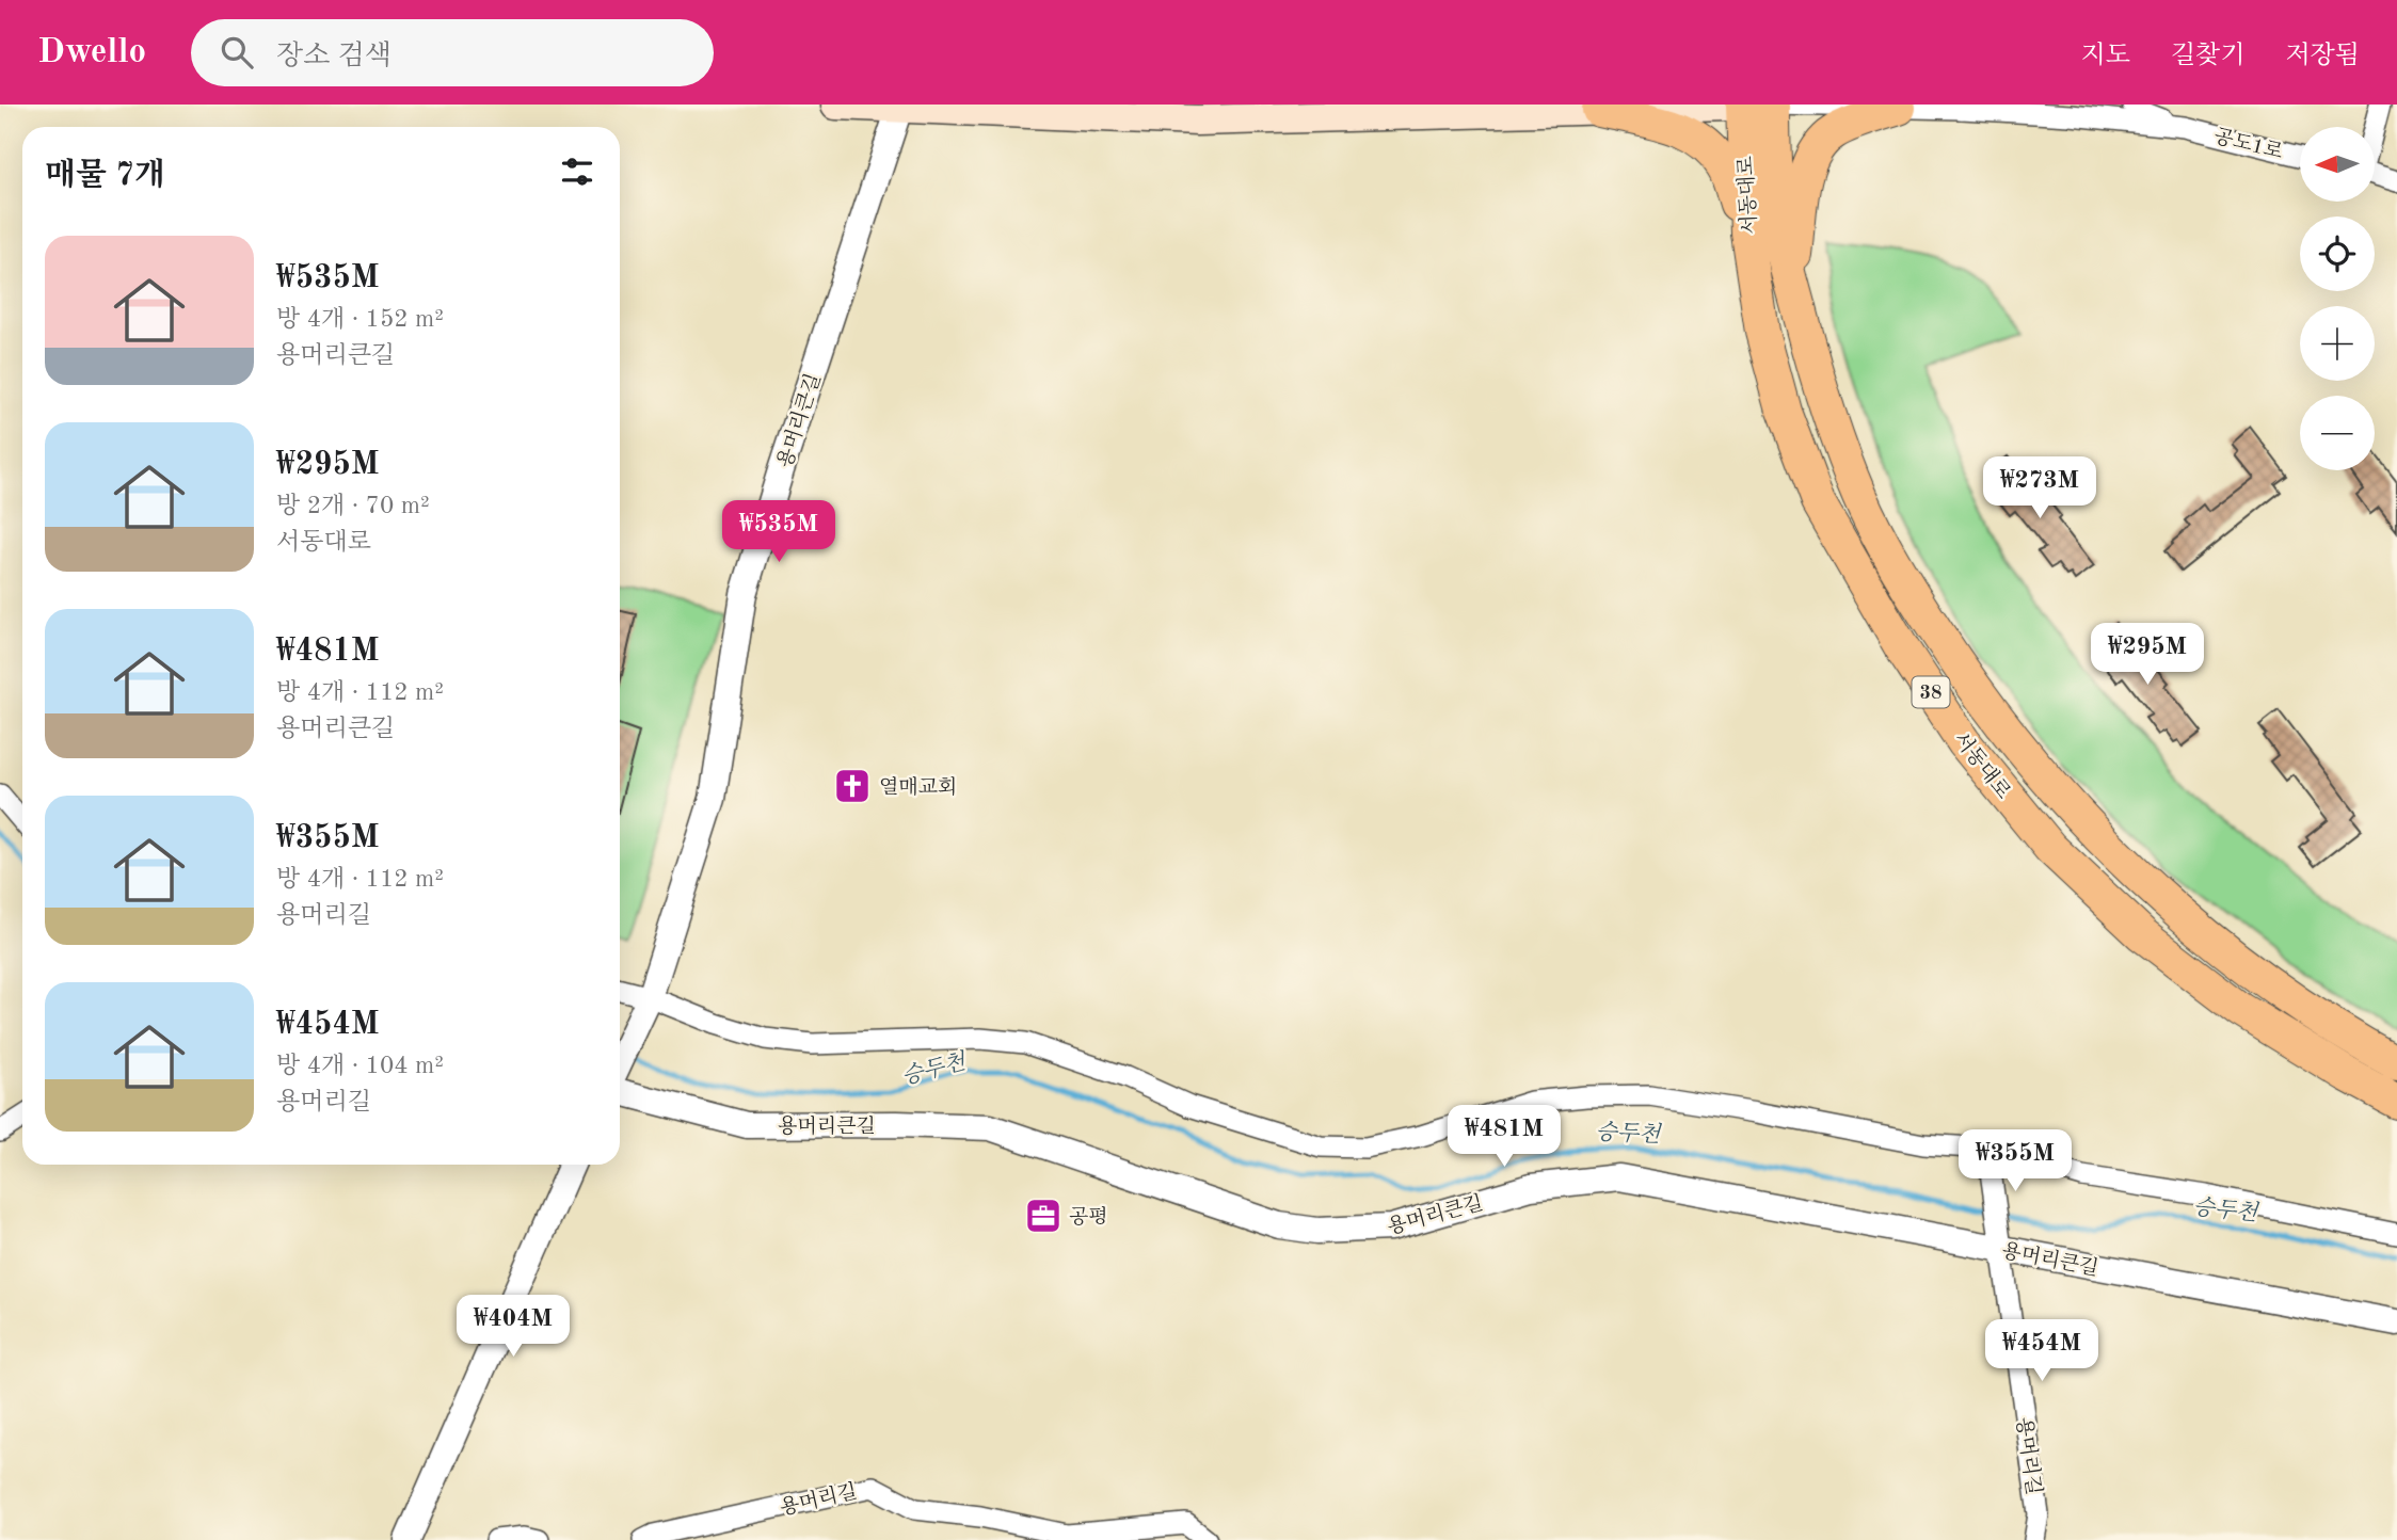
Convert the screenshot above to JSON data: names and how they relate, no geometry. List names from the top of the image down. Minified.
{"streets":{"main road":["서동대로","38"],"street":["공도1로","용머리큰길","용머리길"]},"crossings":[["공도1로","서동대로"],["용머리큰길","용머리길"]],"water":["승두천"],"places":{"church":["열매교회"],"office":["공평"]},"north":"left","page":{"header":"Dwello","search":"장소 검색","nav":["지도","길찾기","저장됨"],"map_buttons":["+","−"],"heading":"매물 7개","list":[{"name":"₩535M","note":"방 4개 · 152 m² · 용머리큰길"},{"name":"₩295M","note":"방 2개 · 70 m² · 서동대로"},{"name":"₩481M","note":"방 4개 · 112 m² · 용머리큰길"},{"name":"₩355M","note":"방 4개 · 112 m² · 용머리길"},{"name":"₩454M","note":"방 4개 · 104 m² · 용머리길"}],"price":["₩273M","₩535M","₩295M","₩481M","₩355M","₩404M","₩454M"]}}
